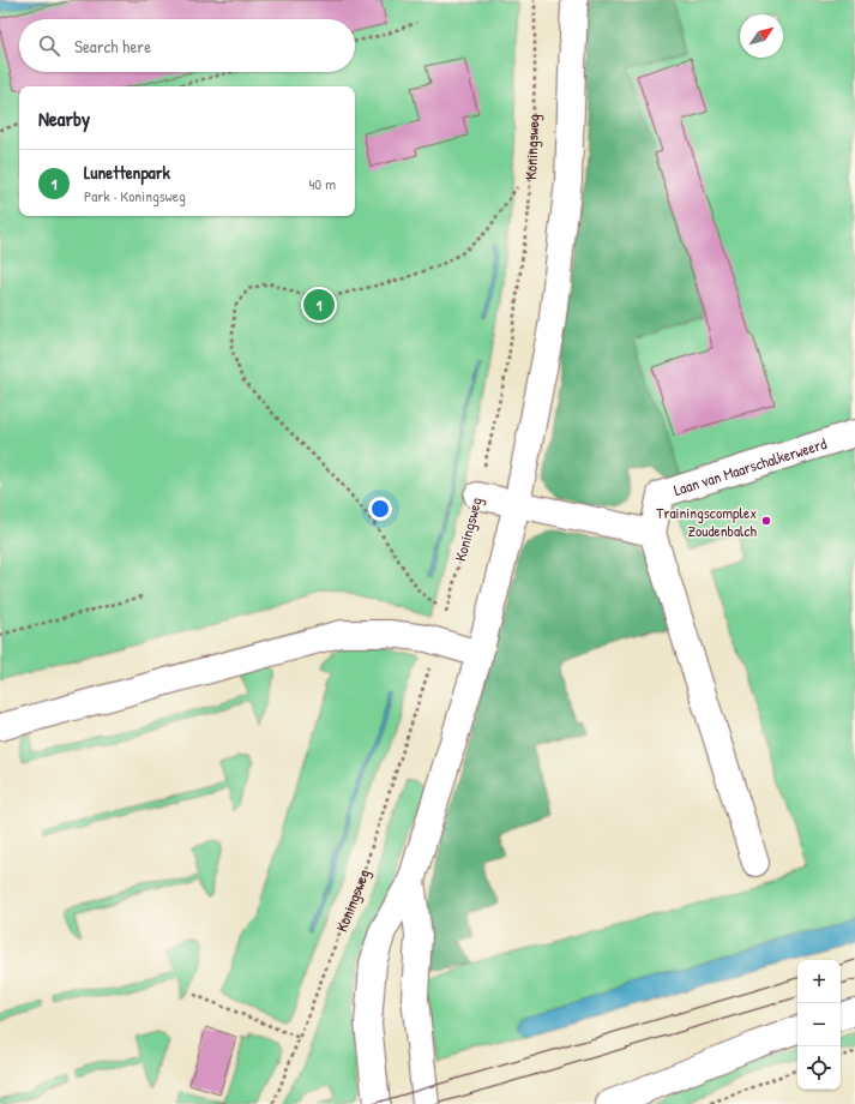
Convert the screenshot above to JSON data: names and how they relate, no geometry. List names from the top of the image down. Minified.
{"streets":{"street":["Laan van Maarschalkerweerd"],"path":["Koningsweg"]},"places":["Trainingscomplex Zoudenbalch"],"north":"top right","page":{"search":"Search here","heading":"Nearby","list":[{"mark":"1","name":"Lunettenpark","note":"Park · Koningsweg","value":"40 m"}],"pins":"1","map_buttons":["+","−"]}}
